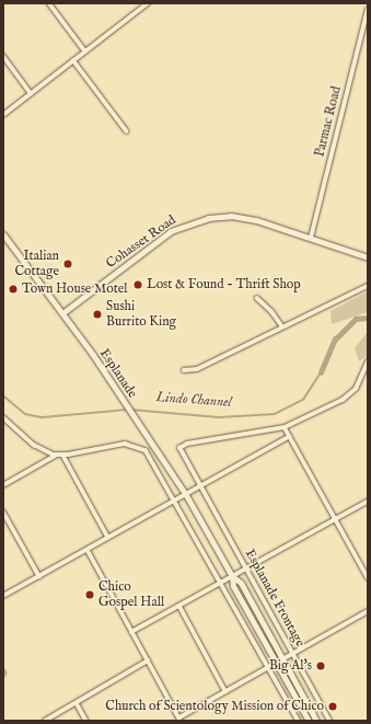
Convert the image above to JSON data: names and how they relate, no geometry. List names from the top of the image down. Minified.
{"streets":{"main road":["Cohasset Road","Esplanade"],"street":["Parmac Road","Esplanade Frontage"]},"crossings":[["Parmac Road","Cohasset Road"],["Cohasset Road","Esplanade"]],"water":["Lindo Channel"],"places":["Italian Cottage","Lost & Found - Thrift Shop","Town House Motel","Sushi Burrito King","Chico Gospel Hall","Big Al's","Church of Scientology Mission of Chico"]}
